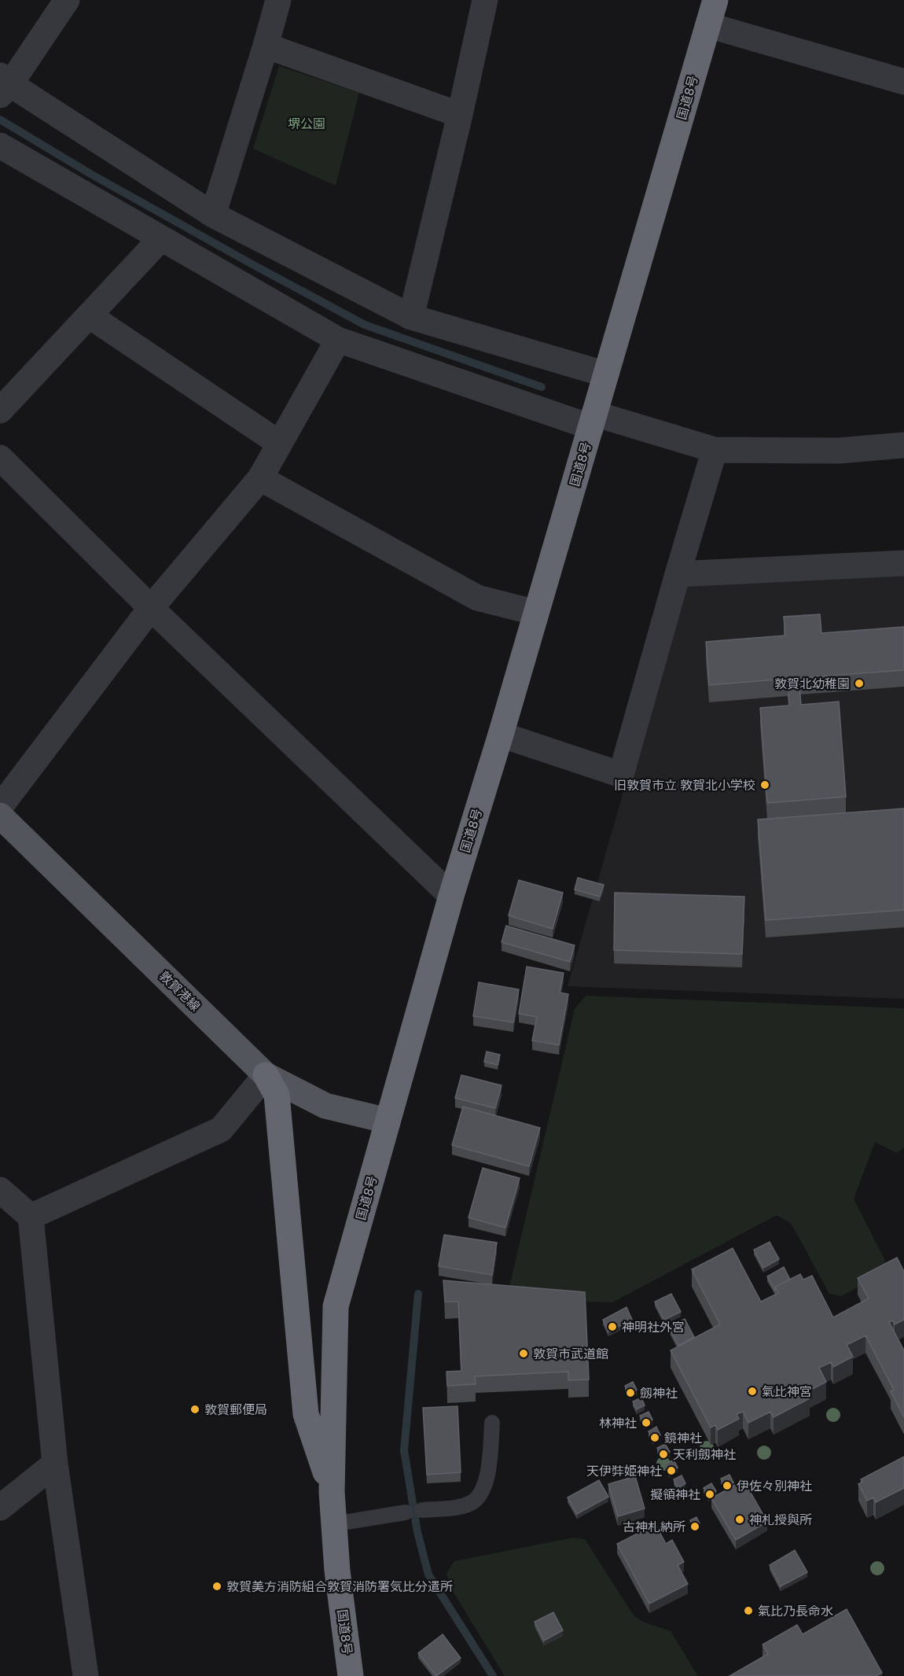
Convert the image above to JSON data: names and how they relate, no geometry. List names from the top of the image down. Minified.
{"streets":{"highway":["国道8号"],"main road":["敦賀港線"]},"crossings":[["国道8号","敦賀港線"]],"parks":["堺公園"],"places":["敦賀北幼稚園","旧敦賀市立 敦賀北小学校","神明社外宮","敦賀市武道館","氣比神宮","劔神社","敦賀郵便局","林神社","鏡神社","天利劔神社","天伊弉姫神社","伊佐々別神社","擬領神社","神札授與所","古神札納所","敦賀美方消防組合敦賀消防署気比分遣所","氣比乃長命水"]}
